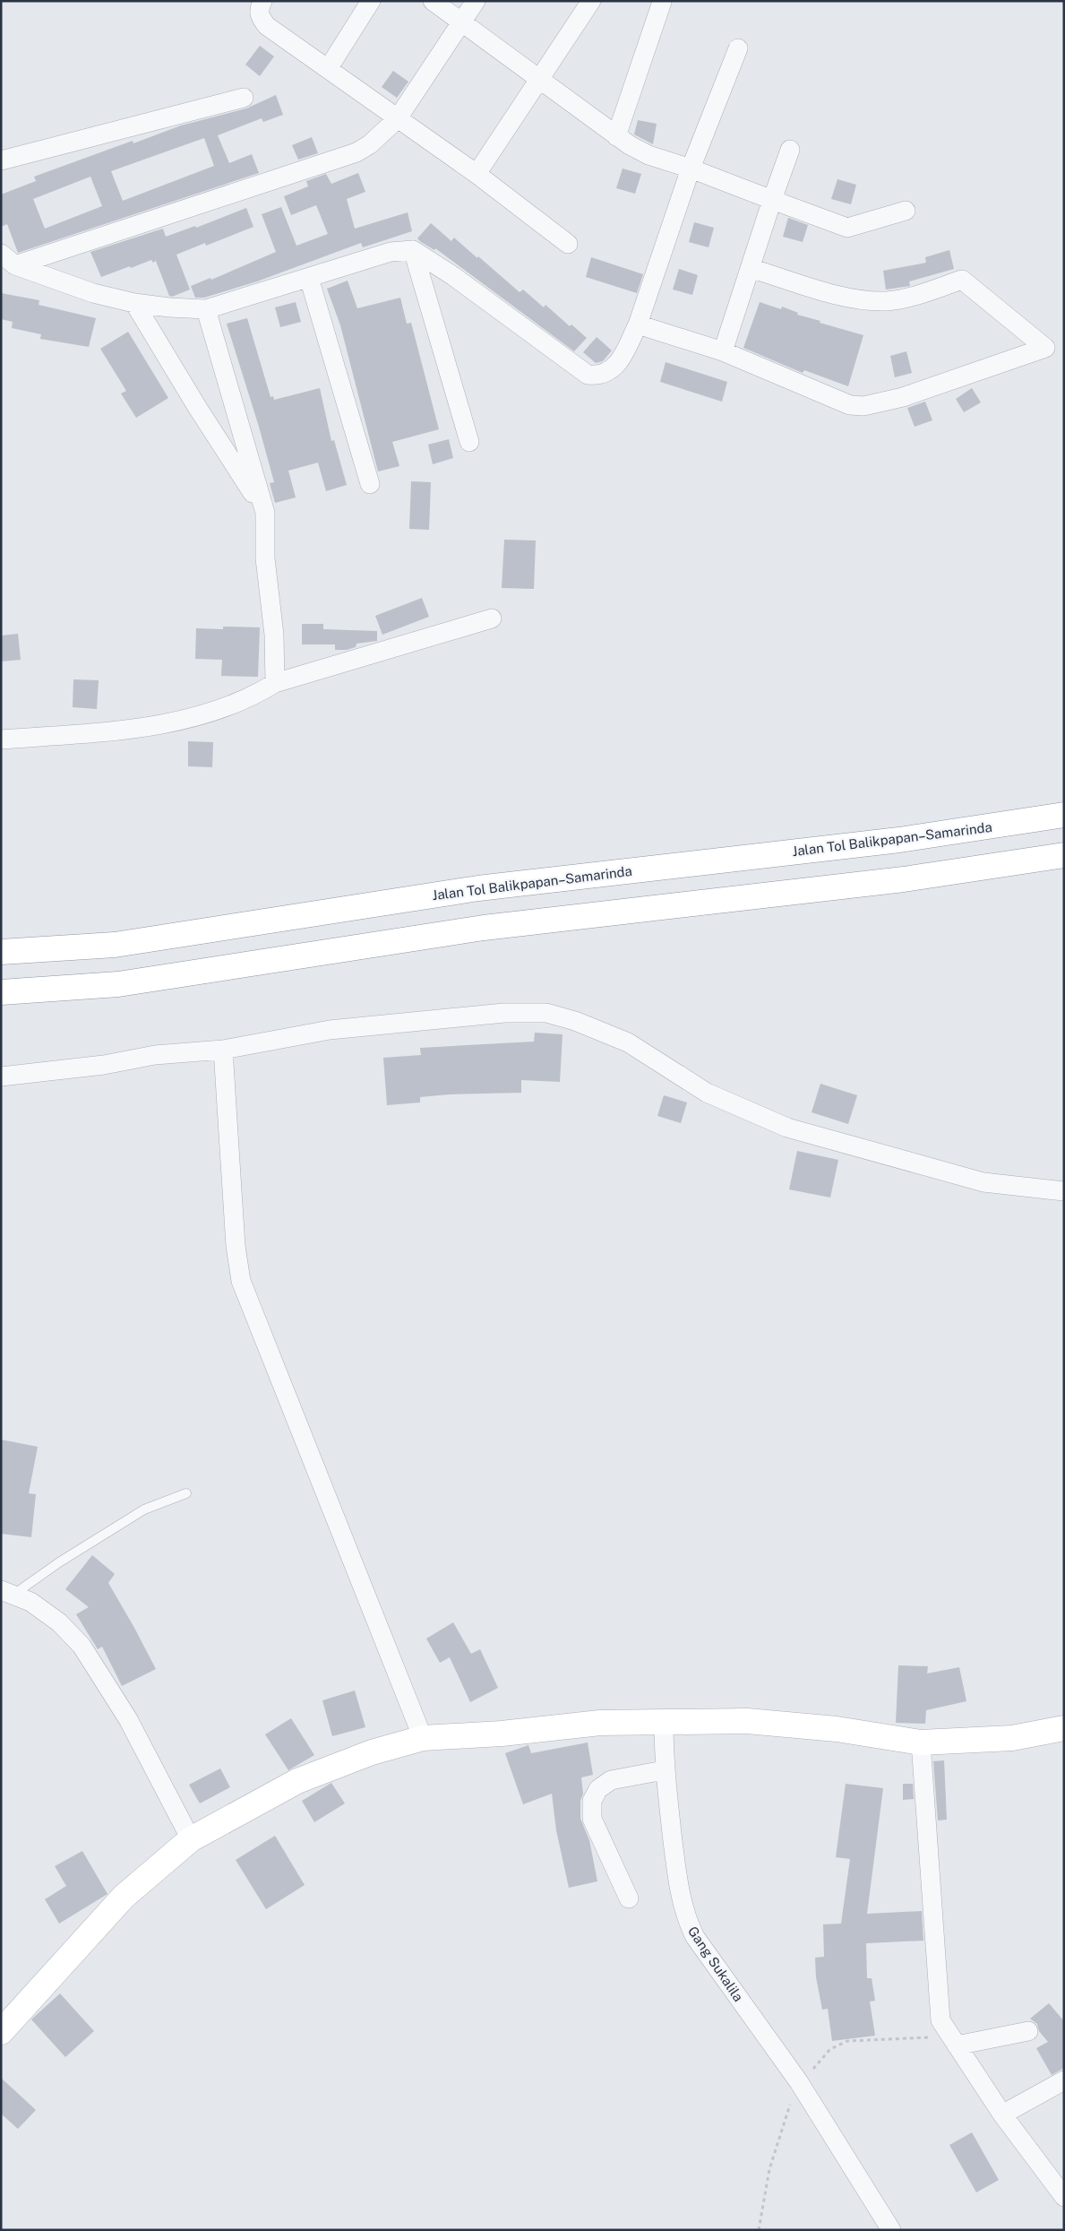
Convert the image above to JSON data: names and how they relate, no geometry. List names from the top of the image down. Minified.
{"streets":{"main road":["Jalan Tol Balikpapan–Samarinda"],"street":["Gang Sukalila"]}}
